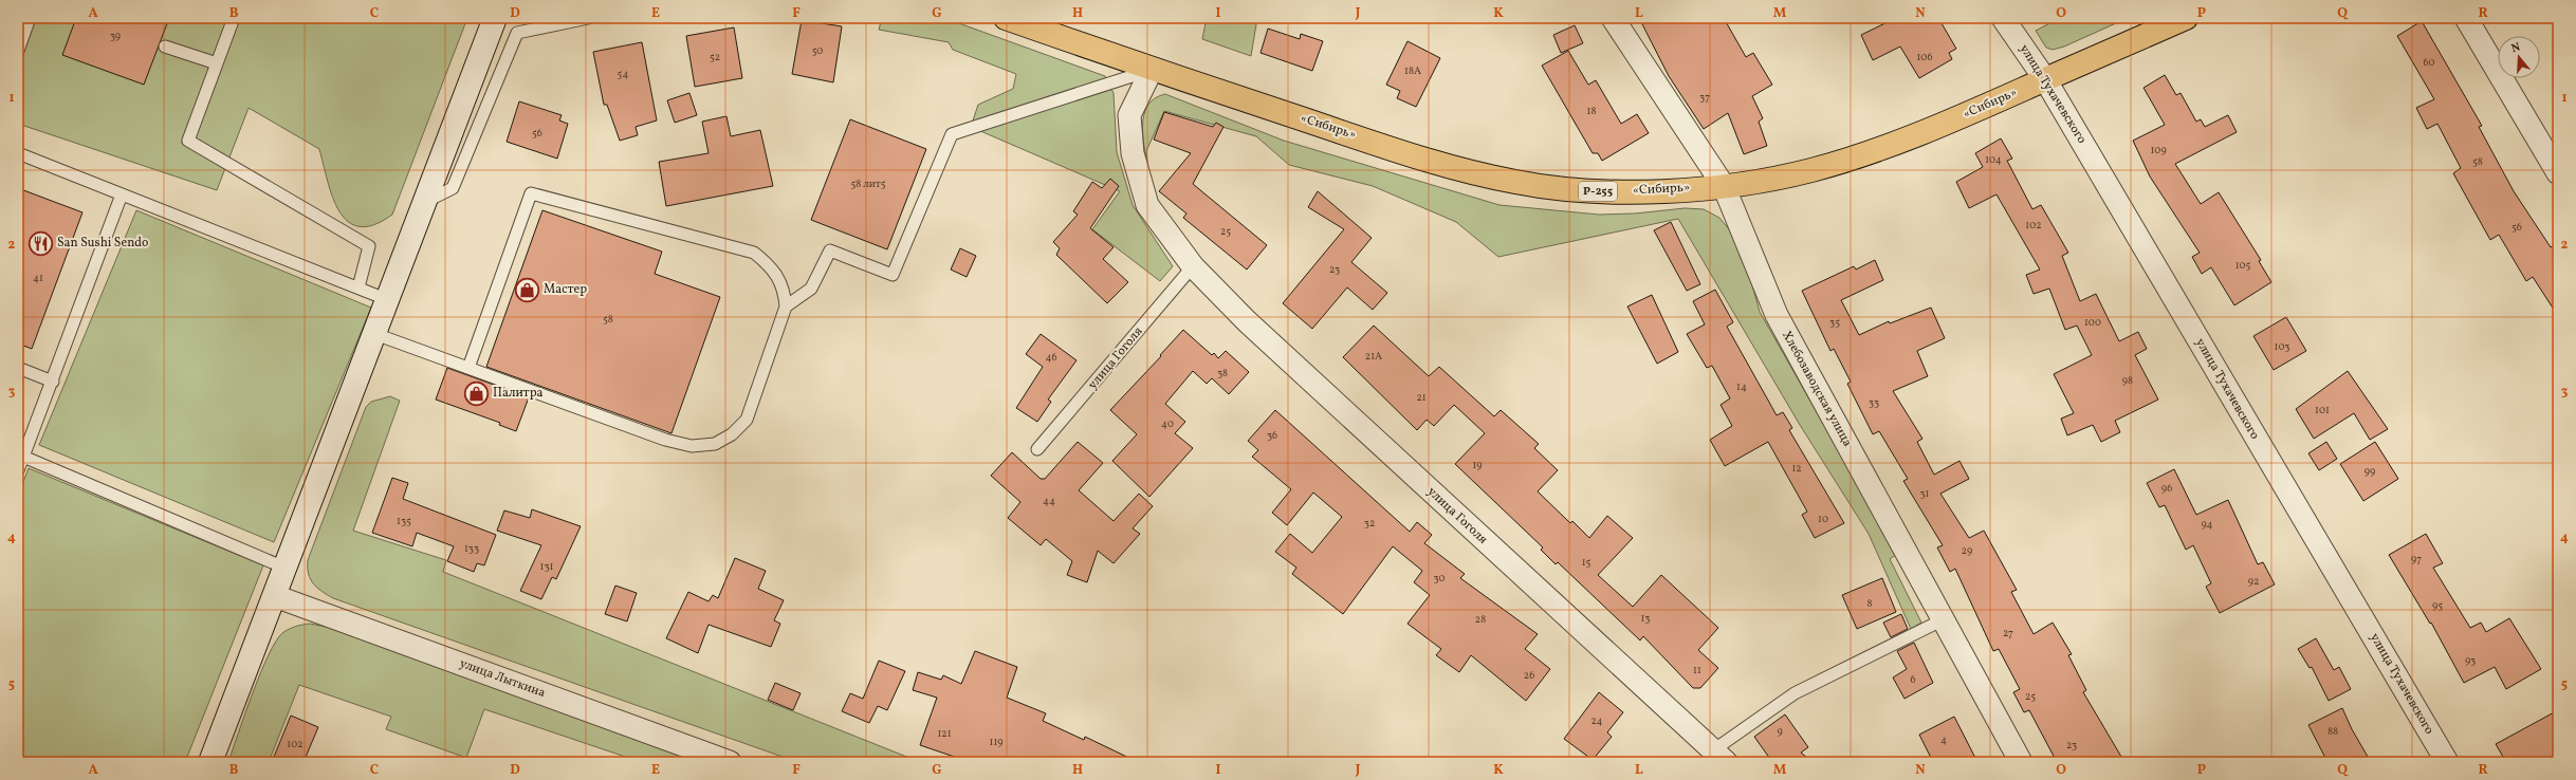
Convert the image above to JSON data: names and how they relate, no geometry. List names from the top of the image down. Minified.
{"streets":{"highway":["«Сибирь»","Р-255"],"street":["улица Тухачевского","улица Гоголя","Хлебозаводская улица","улица Лыткина"]},"crossings":[["улица Тухачевского","«Сибирь»"],["«Сибирь»","улица Гоголя"],["«Сибирь»","Хлебозаводская улица"]],"places":{"restaurant":["San Sushi Sendo"],"shop":["Мастер","Палитра"]},"house_numbers":["39","50","52","106","60","18А","54","37","18","56","109","104","58","58 лит5","102","56","25","105","23","41","58","35","100","103","21А","46","38","98","14","21","33","101","40","36","19","12","99","96","31","44","10","135","32","94","133","29","97","15","131","30","92","8","95","13","28","27","93","11","26","6","25","24","9","88","121","4","119","102","23"],"north":"top","grid":{"columns":["A","B","C","D","E","F","G","H","I","J","K","L","M","N","O","P","Q","R"],"rows":["1","2","3","4","5"]}}
